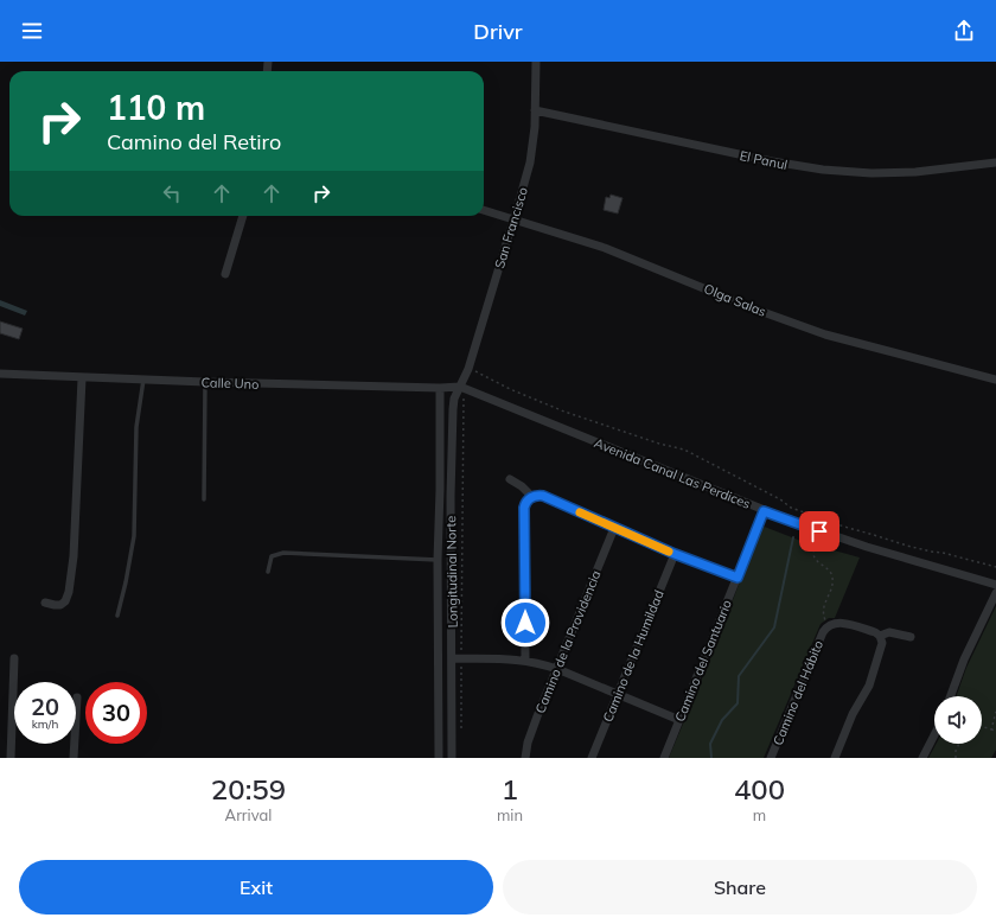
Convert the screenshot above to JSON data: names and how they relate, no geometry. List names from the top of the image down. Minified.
{"streets":{"street":["El Panul","San Francisco","Olga Salas","Calle Uno","Avenida Canal Las Perdices","Longitudinal Norte","Camino de la Providencia","Camino de la Humildad","Camino del Santuario","Camino del Hábito"]},"crossings":[["El Panul","San Francisco"],["San Francisco","Olga Salas"],["San Francisco","Calle Uno"],["San Francisco","Avenida Canal Las Perdices"],["San Francisco","Longitudinal Norte"],["Calle Uno","Avenida Canal Las Perdices"],["Calle Uno","Longitudinal Norte"],["Avenida Canal Las Perdices","Longitudinal Norte"],["Avenida Canal Las Perdices","Camino del Santuario"]],"page":{"header":"Drivr","turn":["110 m","Camino del Retiro"],"speed":"20 km/h","limit":"30","eta":["20:59","Arrival","1","min","400","m"],"buttons":["Exit","Share"]}}
